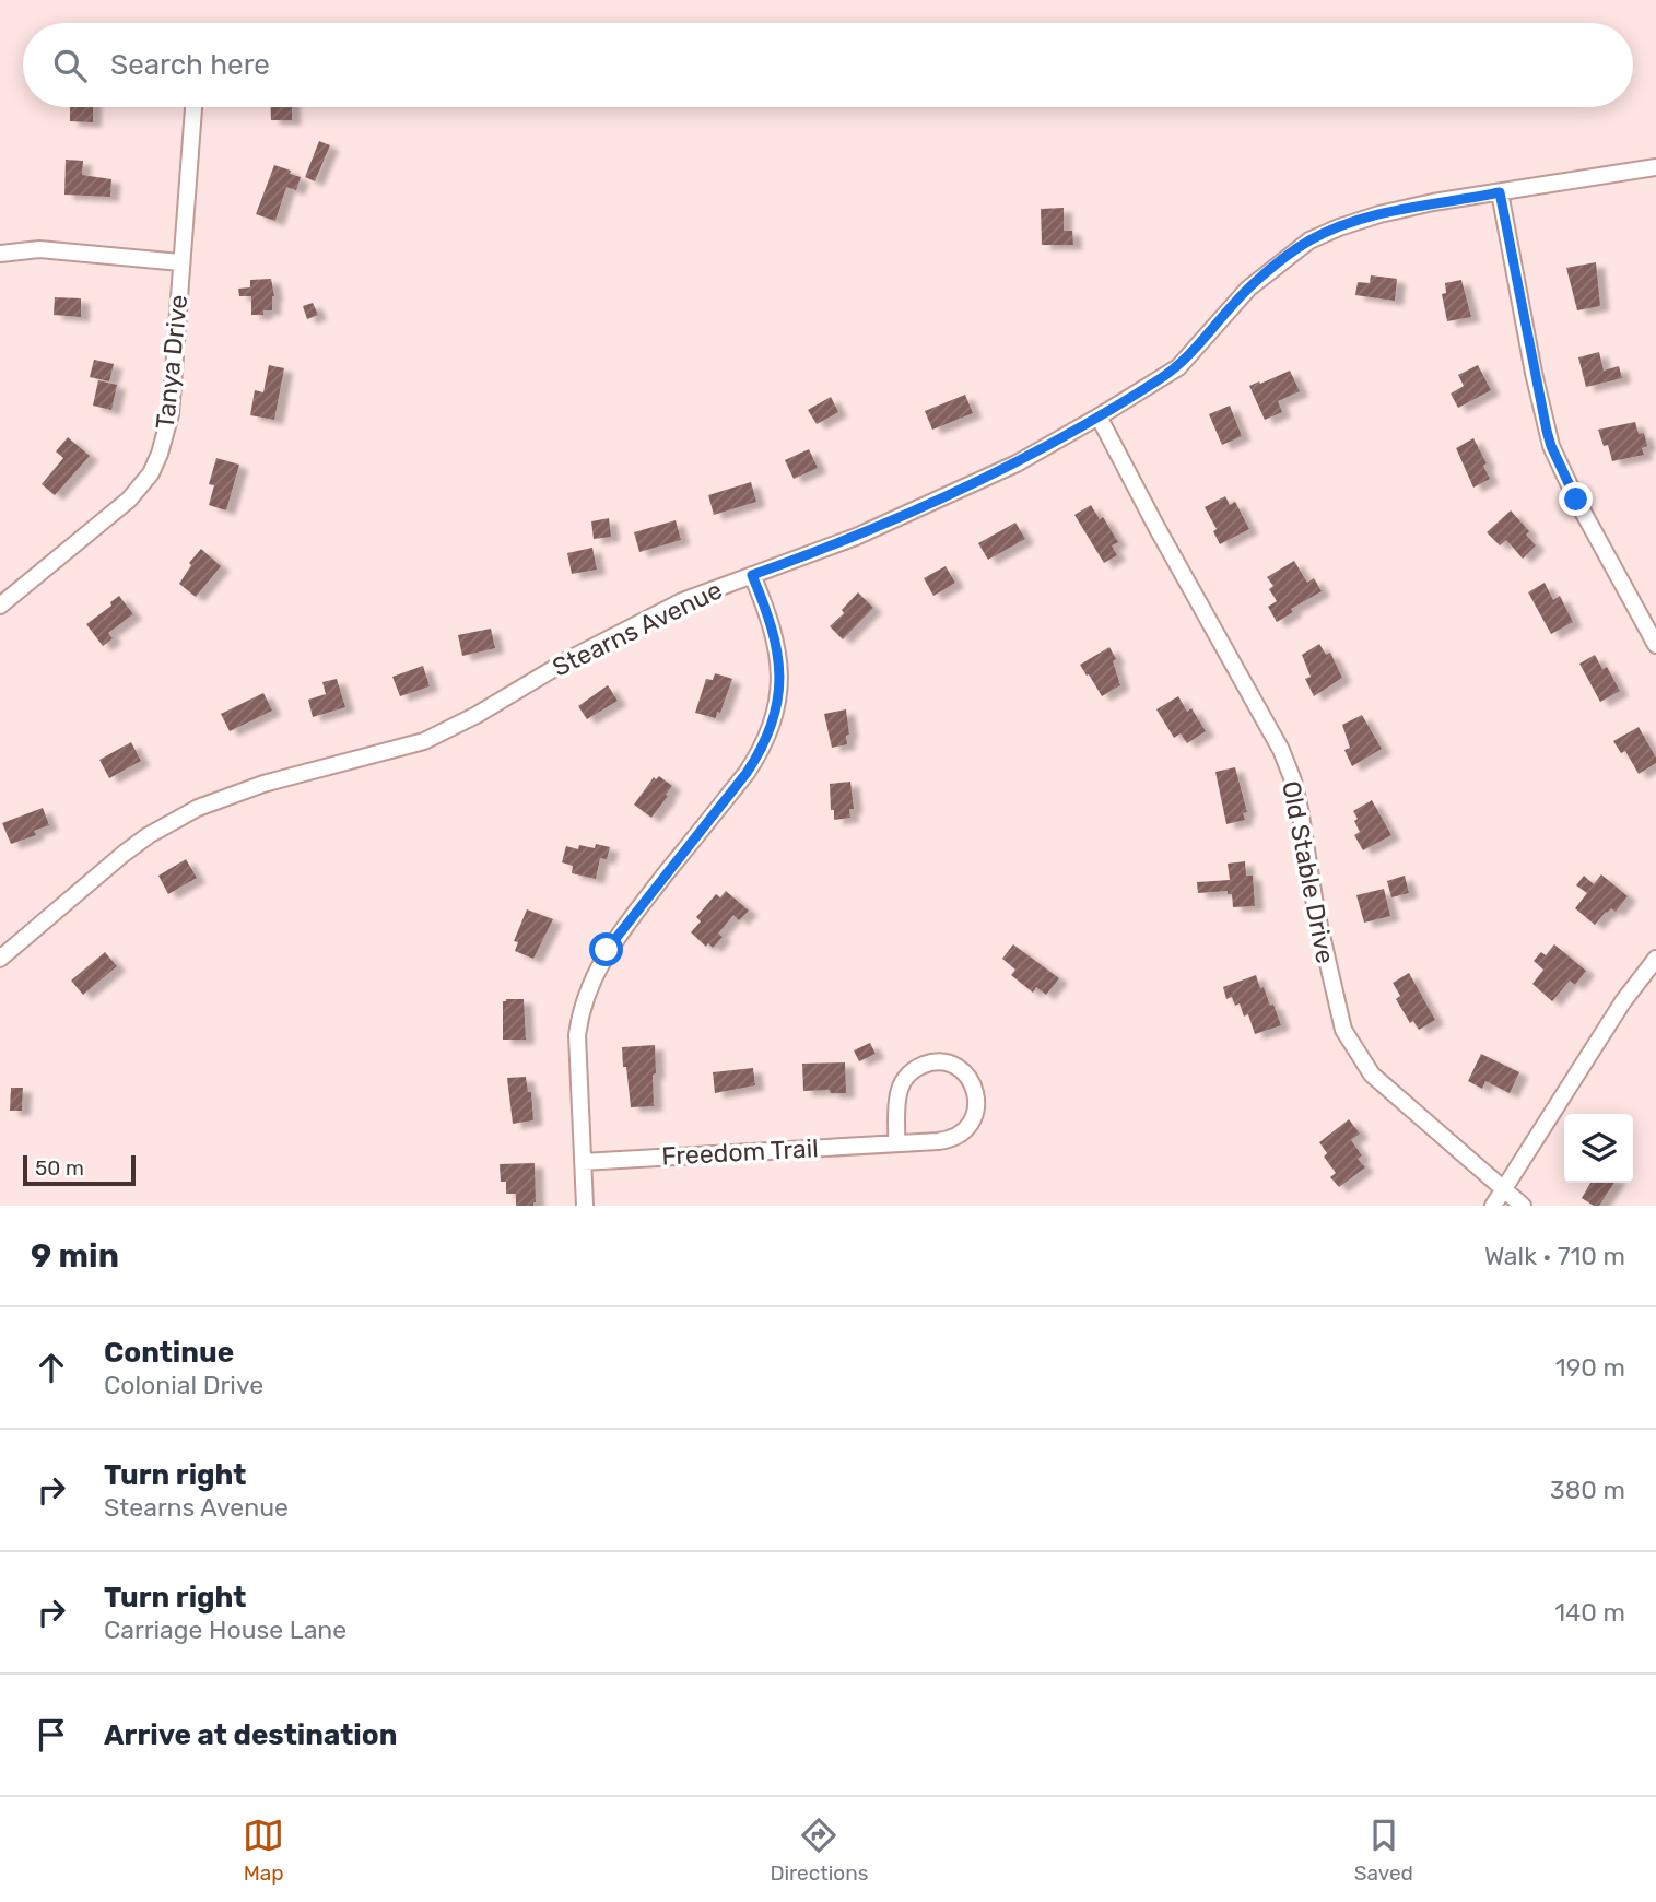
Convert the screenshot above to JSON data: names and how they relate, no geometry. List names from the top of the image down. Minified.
{"streets":{"street":["Tanya Drive","Stearns Avenue","Old Stable Drive","Freedom Trail"]},"crossings":[["Stearns Avenue","Old Stable Drive"]],"scale_bar":"50 m","page":{"search":"Search here","scale":"50 m","heading":["9 min","Walk · 710 m"],"list":[["Continue","Colonial Drive","190 m"],["Turn right","Stearns Avenue","380 m"],["Turn right","Carriage House Lane","140 m"],"Arrive at destination"],"nav":["Map","Directions","Saved"]}}
